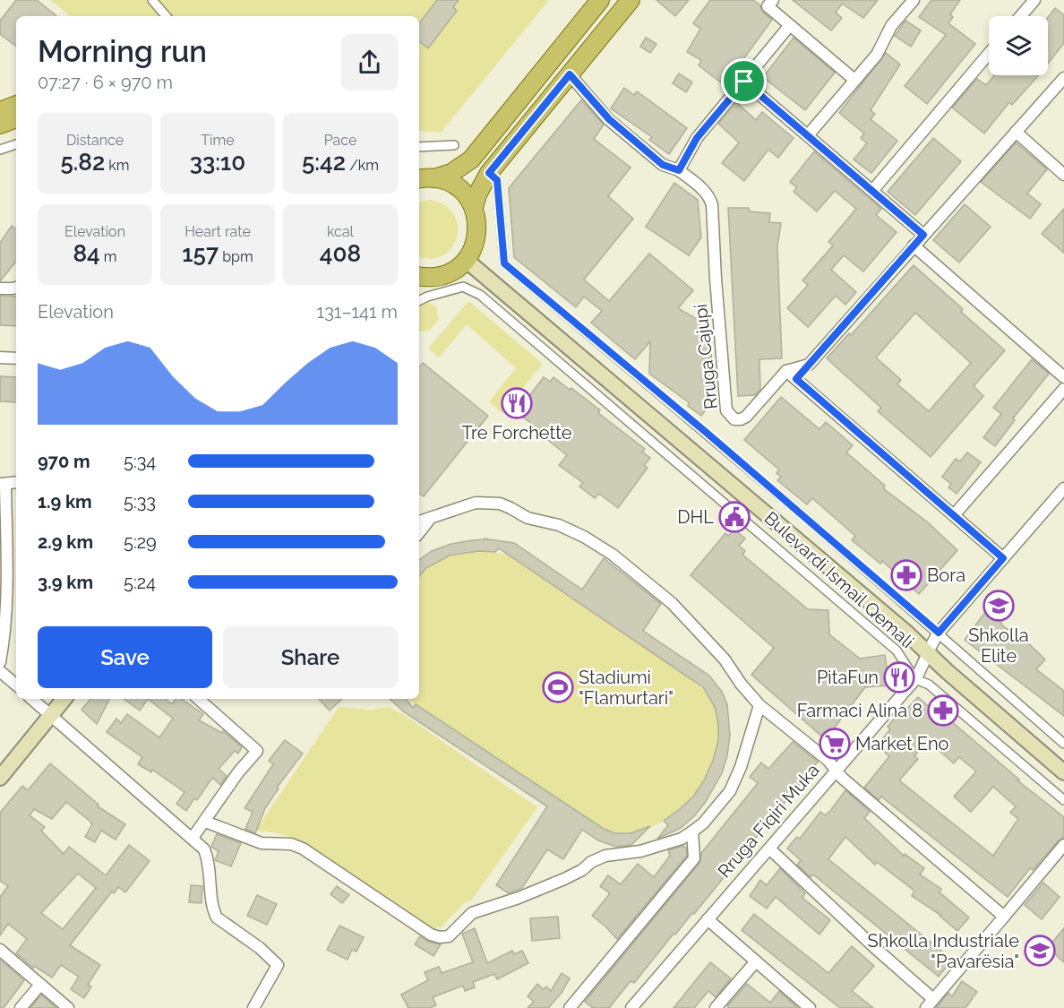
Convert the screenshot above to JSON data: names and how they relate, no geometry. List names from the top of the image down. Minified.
{"streets":{"main road":["Bulevardi Ismail Qemali"],"street":["Rruga Cajupi","Rruga Fiqiri Muka"]},"crossings":[["Bulevardi Ismail Qemali","Rruga Fiqiri Muka"]],"places":{"restaurant":["Tre Forchette","PitaFun"],"public building":["DHL"],"pharmacy":["Bora","Farmaci Alina 8"],"school or university":["Shkolla Elite","Shkolla Industriale \"Pavarësia\""],"sports":["Stadiumi \"Flamurtari\""],"supermarket":["Market Eno"]},"page":{"heading":["Morning run","07:27 · 6 × 970 m"],"stats":[["Distance","5.82 km"],["Time","33:10"],["Pace","5:42 /km"],["Elevation","84 m"],["Heart rate","157 bpm"],["kcal","408"]],"chart":["Elevation","131–141 m"],"list":[{"name":"970 m","note":"5:34"},{"name":"1.9 km","note":"5:33"},{"name":"2.9 km","note":"5:29"},{"name":"3.9 km","note":"5:24"}],"buttons":["Save","Share"]}}
